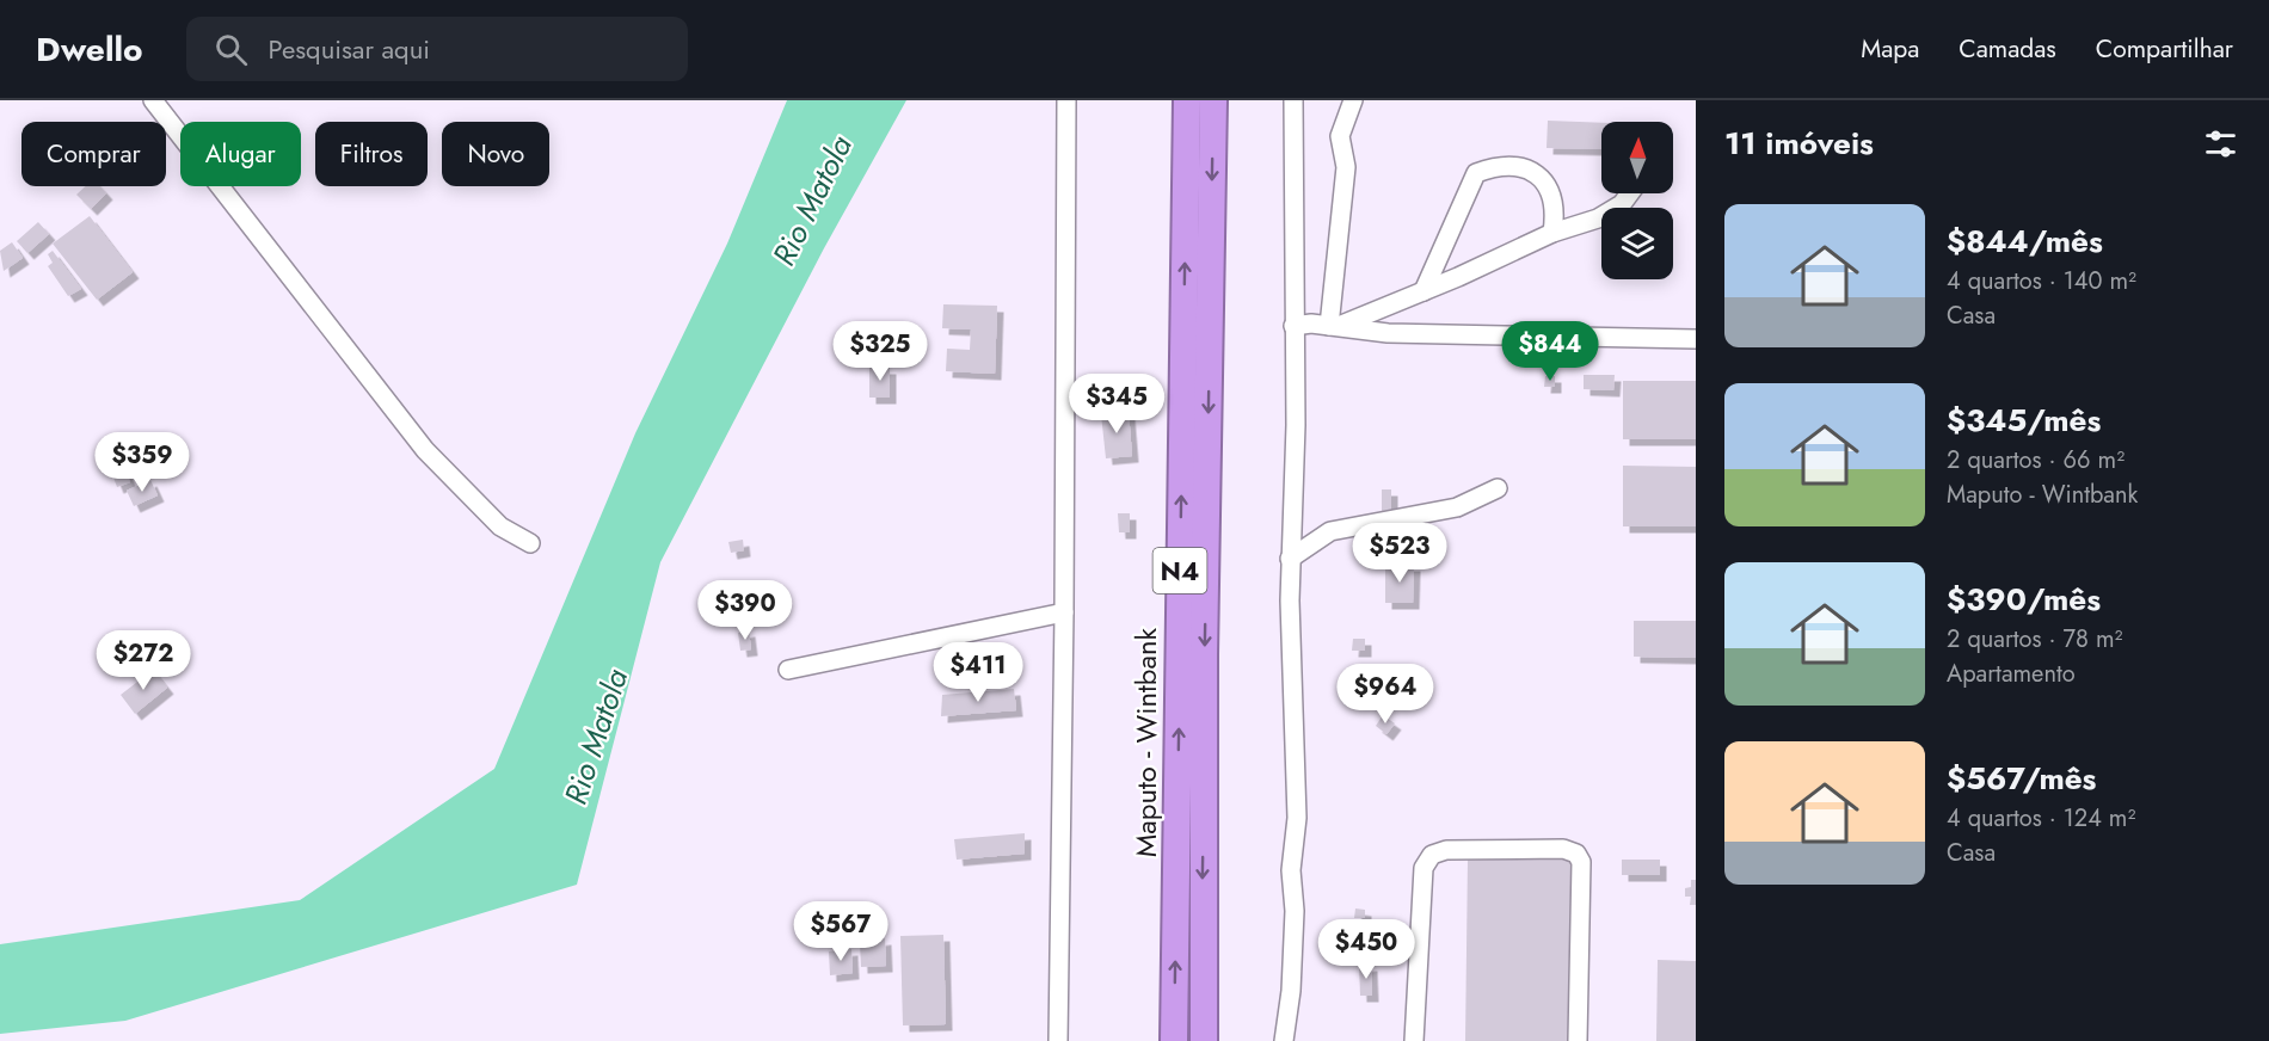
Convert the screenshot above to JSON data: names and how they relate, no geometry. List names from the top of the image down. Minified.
{"streets":{"highway":["N4","Maputo - Wintbank"]},"water":["Rio Matola"],"north":"top","page":{"header":"Dwello","search":"Pesquisar aqui","nav":["Mapa","Camadas","Compartilhar"],"heading":"11 imóveis","chip":["Comprar","Alugar","Filtros","Novo"],"list":[{"name":"$844/mês","note":"4 quartos · 140 m² · Casa"},{"name":"$345/mês","note":"2 quartos · 66 m² · Maputo - Wintbank"},{"name":"$390/mês","note":"2 quartos · 78 m² · Apartamento"},{"name":"$567/mês","note":"4 quartos · 124 m² · Casa"}],"price":["$325","$844","$345","$359","$523","$390","$272","$411","$964","$567","$450"]}}
